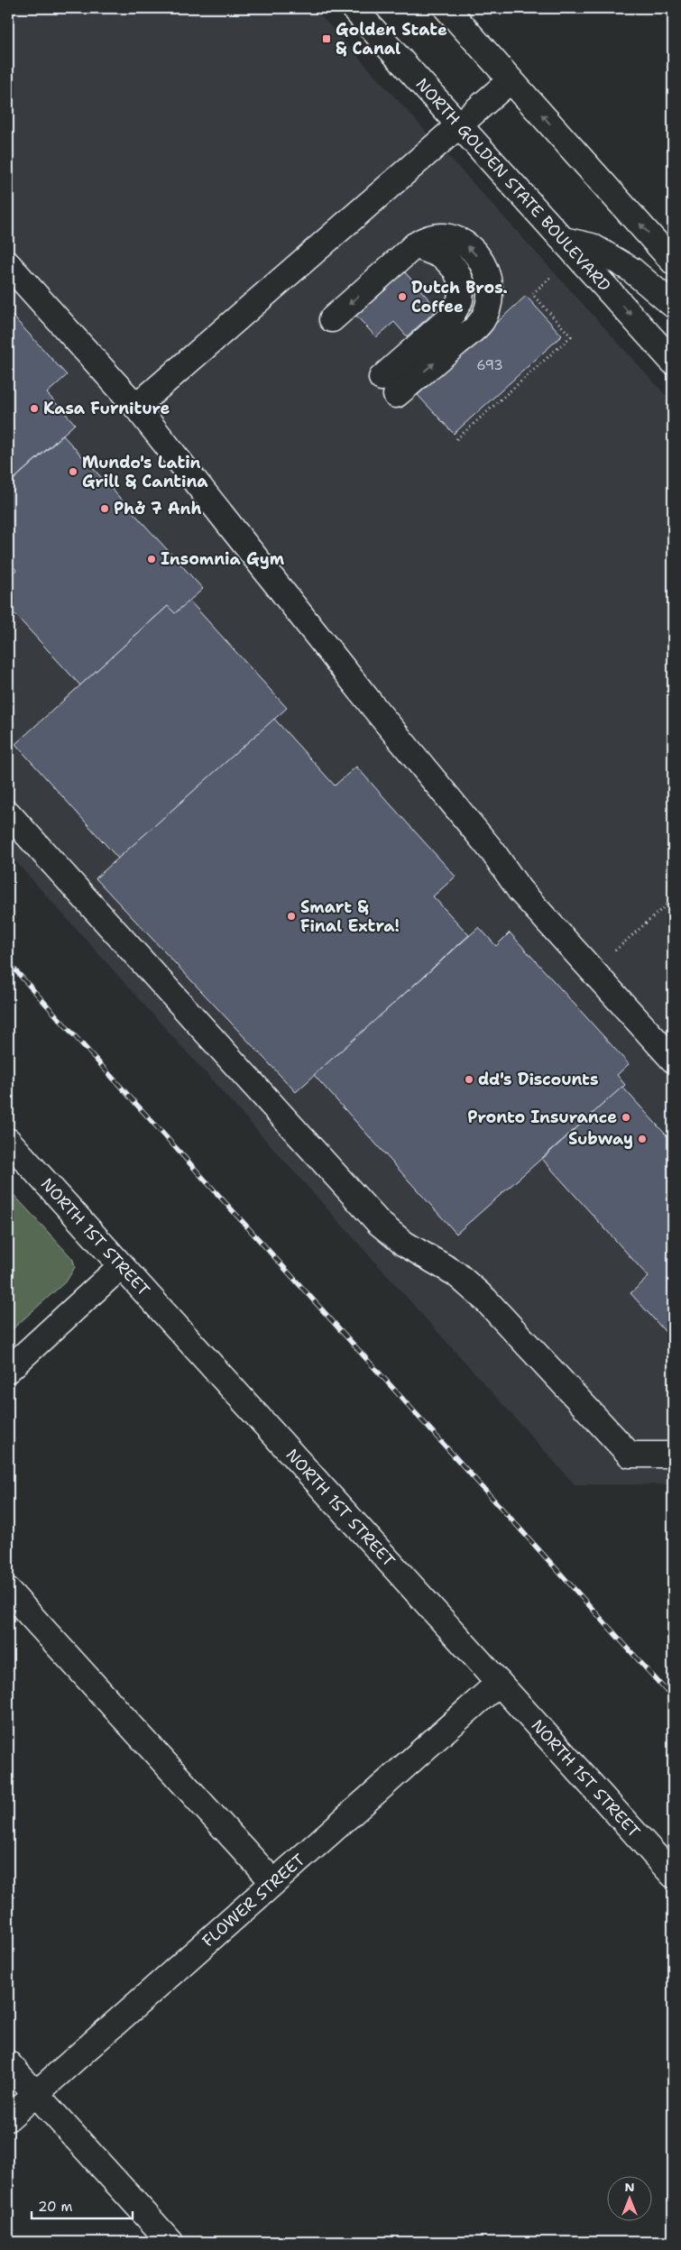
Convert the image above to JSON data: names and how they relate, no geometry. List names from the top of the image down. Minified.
{"streets":{"street":["NORTH GOLDEN STATE BOULEVARD","NORTH 1ST STREET","FLOWER STREET"]},"crossings":[["NORTH 1ST STREET","FLOWER STREET"]],"places":{"transit":["Golden State & Canal"],"other":["Dutch Bros. Coffee","Kasa Furniture","Mundo's Latin Grill & Cantina","Phở 7 Anh","Insomnia Gym","Smart & Final Extra!","dd's Discounts","Pronto Insurance","Subway"]},"house_numbers":["693"],"scale_bar":"20 m","north":"top"}
